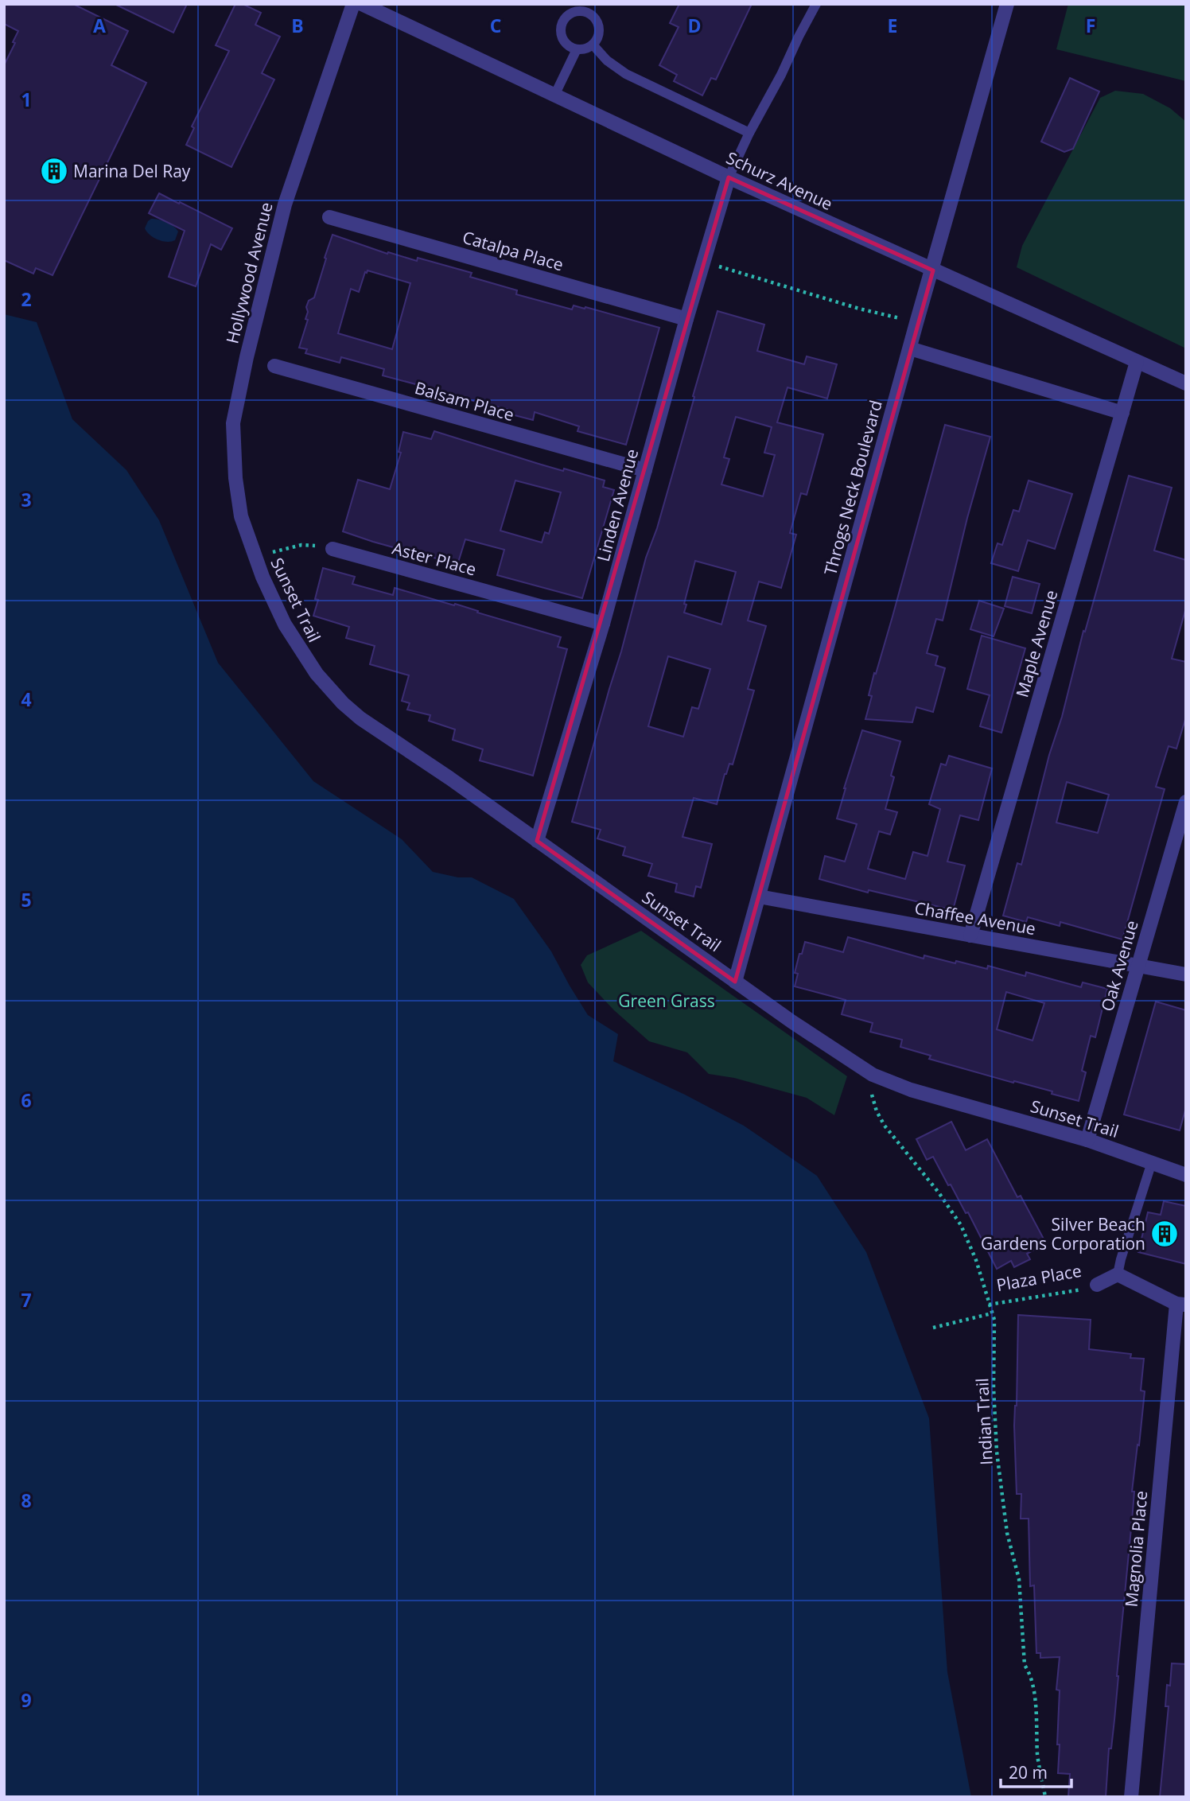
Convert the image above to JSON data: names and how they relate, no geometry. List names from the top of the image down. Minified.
{"streets":{"street":["Schurz Avenue","Catalpa Place","Hollywood Avenue","Balsam Place","Throgs Neck Boulevard","Linden Avenue","Aster Place","Sunset Trail","Maple Avenue","Chaffee Avenue","Oak Avenue","Plaza Place","Magnolia Place"],"path":["Indian Trail"]},"crossings":[["Schurz Avenue","Throgs Neck Boulevard"],["Schurz Avenue","Linden Avenue"],["Schurz Avenue","Maple Avenue"],["Catalpa Place","Linden Avenue"],["Hollywood Avenue","Sunset Trail"],["Balsam Place","Linden Avenue"],["Throgs Neck Boulevard","Sunset Trail"],["Throgs Neck Boulevard","Chaffee Avenue"],["Linden Avenue","Aster Place"],["Linden Avenue","Sunset Trail"],["Sunset Trail","Oak Avenue"],["Sunset Trail","Indian Trail"],["Maple Avenue","Chaffee Avenue"],["Chaffee Avenue","Oak Avenue"],["Plaza Place","Indian Trail"]],"parks":["Green Grass"],"places":{"building":["Marina Del Ray","Silver Beach Gardens Corporation"]},"scale_bar":"20 m","grid":{"columns":["A","B","C","D","E","F"],"rows":["1","2","3","4","5","6","7","8","9"]}}
